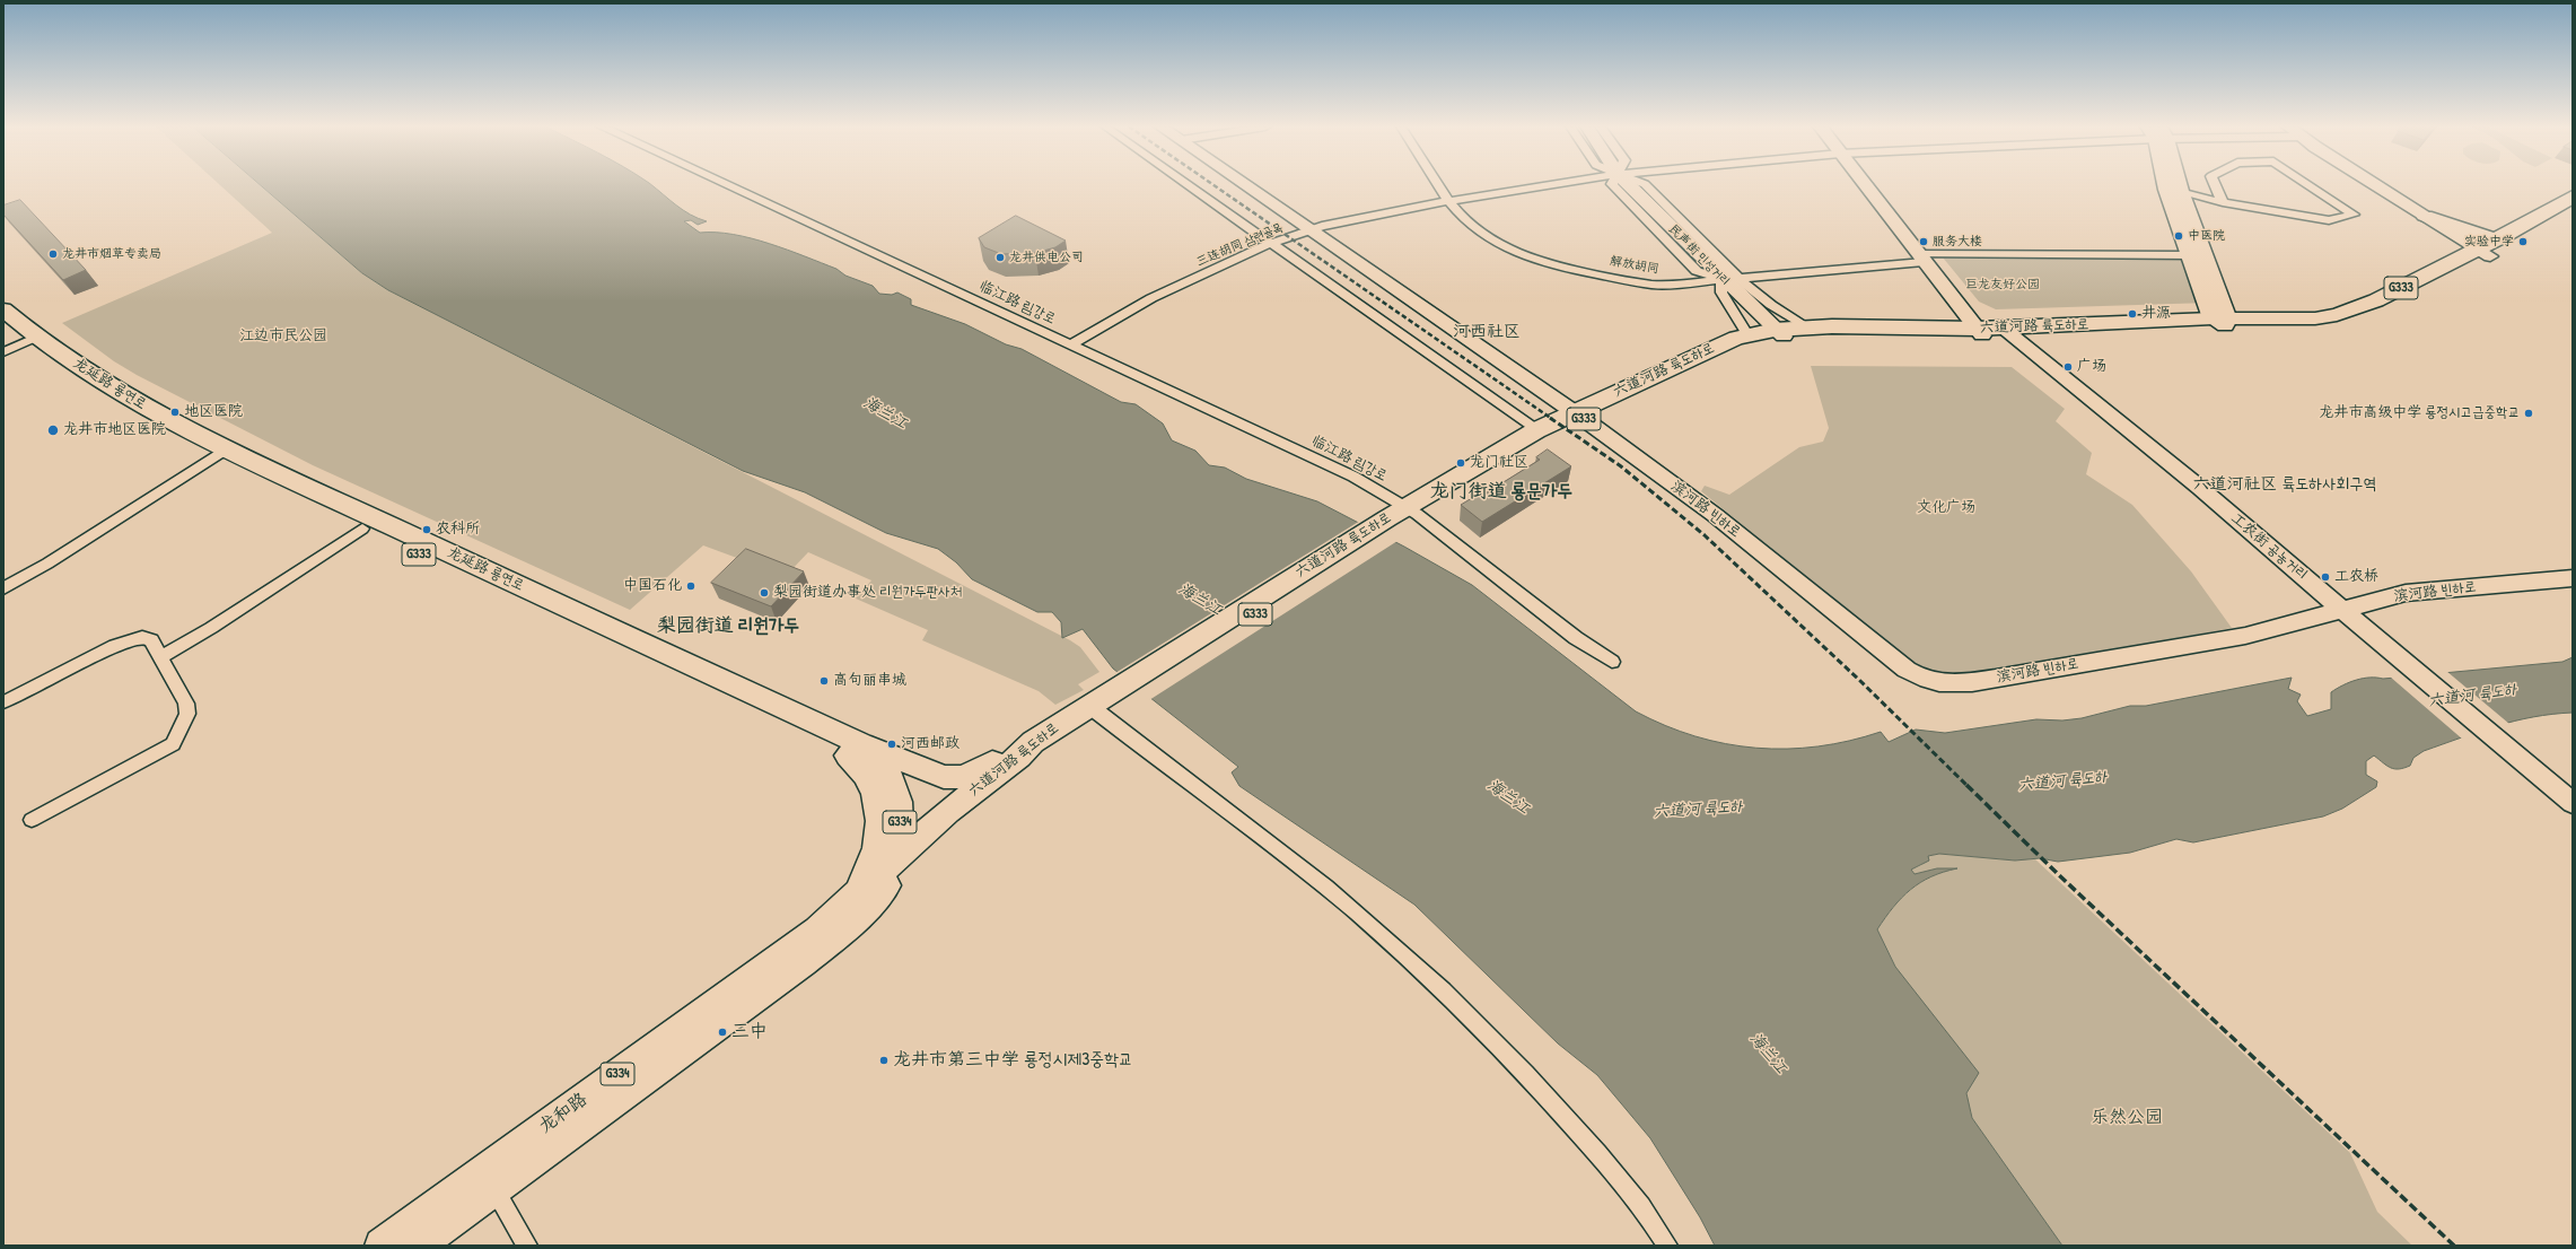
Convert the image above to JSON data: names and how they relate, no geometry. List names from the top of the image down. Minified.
{"streets":{"highway":["G333","六道河路 륙도하로","龙延路 룡연로","G334","龙和路"],"street":["三连胡同 삼련골목","民声街 민성거리","解放胡同","临江路 림강로","滨河路 빈하로","工农街 공농거리"]},"crossings":[["三连胡同 삼련골목","解放胡同"],["三连胡同 삼련골목","临江路 림강로"],["三连胡同 삼련골목","滨河路 빈하로"],["民声街 민성거리","解放胡同"],["民声街 민성거리","六道河路 륙도하로"],["临江路 림강로","六道河路 륙도하로"],["六道河路 륙도하로","龙延路 룡연로"],["六道河路 륙도하로","滨河路 빈하로"],["六道河路 륙도하로","工农街 공농거리"],["六道河路 륙도하로","龙和路"],["龙延路 룡연로","龙和路"],["滨河路 빈하로","工农街 공농거리"]],"districts":["河西社区","六道河社区 륙도하사회구역","龙门街道 룡문가두","梨园街道 리원가두"],"water":["海兰江","六道河 륙도하"],"parks":["巨龙友好公园","江边市民公园","文化广场","乐然公园"],"places":["中医院","服务大楼","实验中学","龙井市烟草专卖局","龙井供电公司","井源","广场","地区医院","龙井市高级中学 룡정시고급중학교","龙井市地区医院","龙门社区","农科所","工农桥","中国石化","梨园街道办事处 리원가두판사처","高句丽串城","河西邮政","三中","龙井市第三中学 룡정시제3중학교"]}
